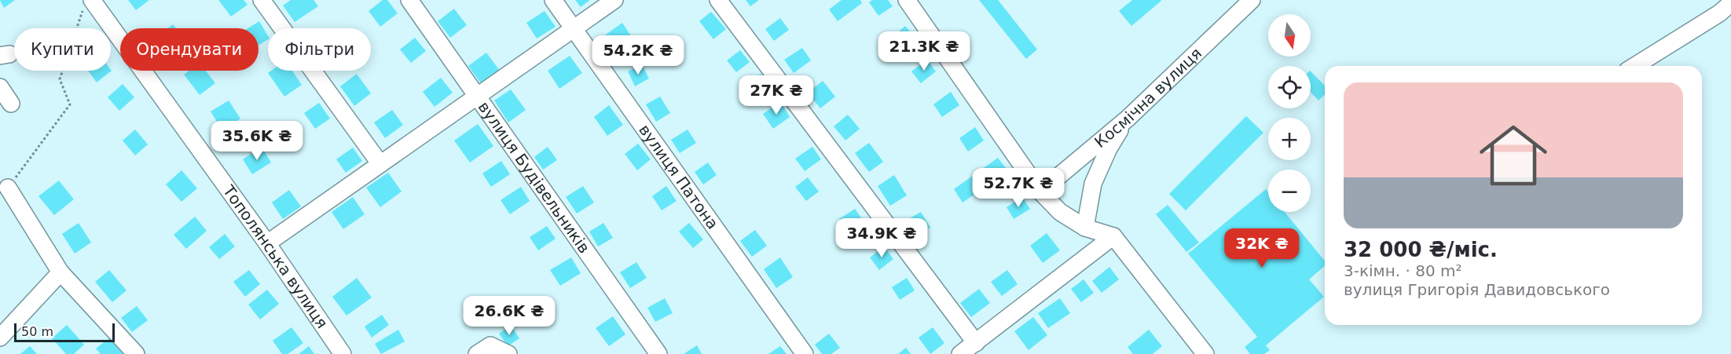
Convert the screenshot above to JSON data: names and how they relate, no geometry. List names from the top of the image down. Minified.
{"streets":{"street":["Космічна вулиця","вулиця Будівельників","вулиця Патона","Тополянська вулиця"]},"scale_bar":"50 m","north":"bottom","page":{"map_buttons":["+","−"],"chip":["Купити","Орендувати","Фільтри"],"price":["21.3K ₴","54.2K ₴","27K ₴","35.6K ₴","52.7K ₴","34.9K ₴","32K ₴","26.6K ₴"],"list":[{"name":"32 000 ₴/міс.","note":"3-кімн. · 80 m² · вулиця Григорія Давидовського"}],"scale":"50 m"}}
